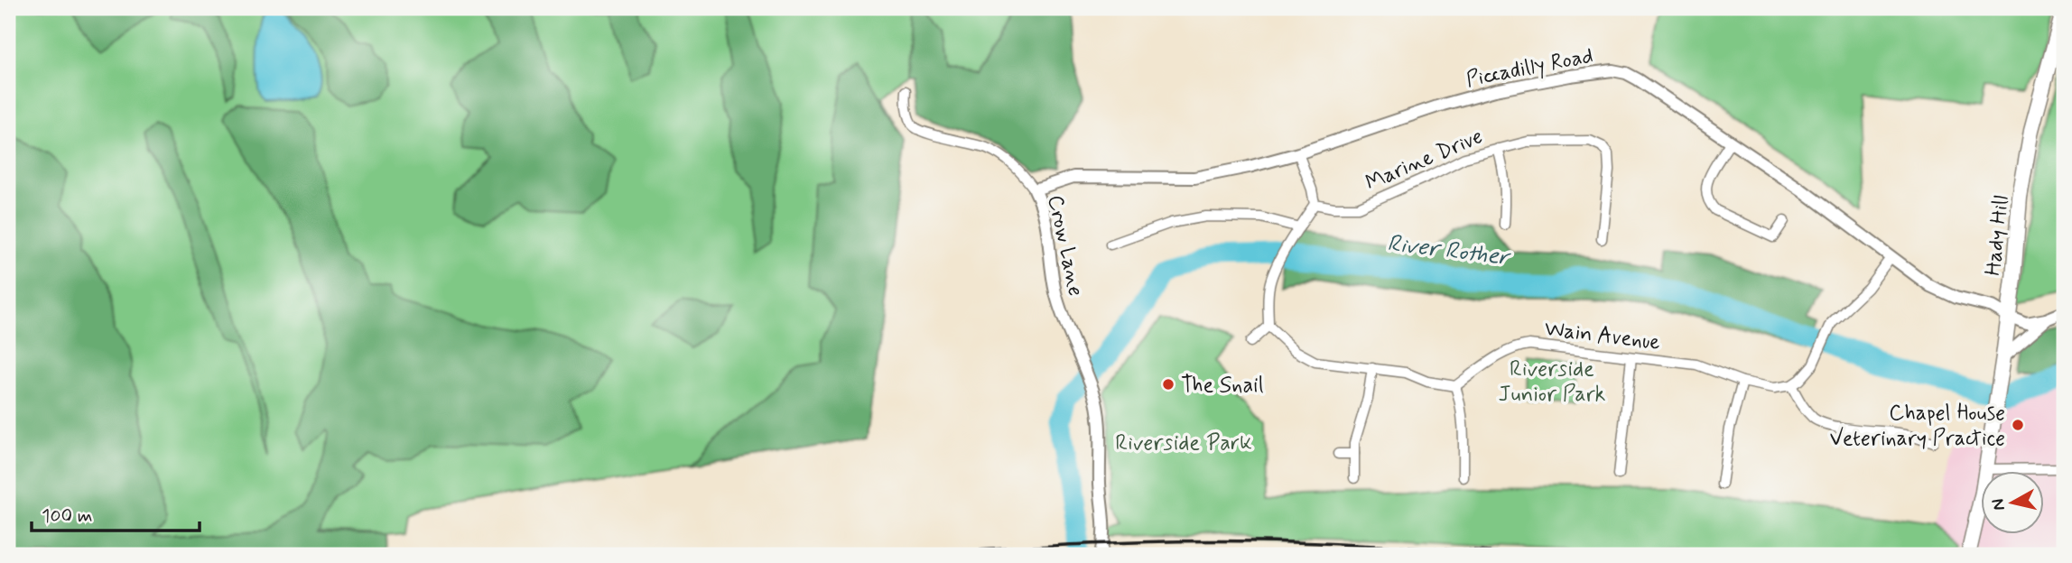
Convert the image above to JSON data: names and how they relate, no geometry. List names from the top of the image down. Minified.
{"streets":{"main road":["Hady Hill"],"street":["Piccadilly Road","Marine Drive","Crow Lane","Wain Avenue"]},"crossings":[["Piccadilly Road","Hady Hill"],["Piccadilly Road","Crow Lane"]],"water":["River Rother"],"parks":["Riverside Junior Park","Riverside Park"],"places":["The Snail","Chapel House Veterinary Practice"],"scale_bar":"100 m","north":"left"}
